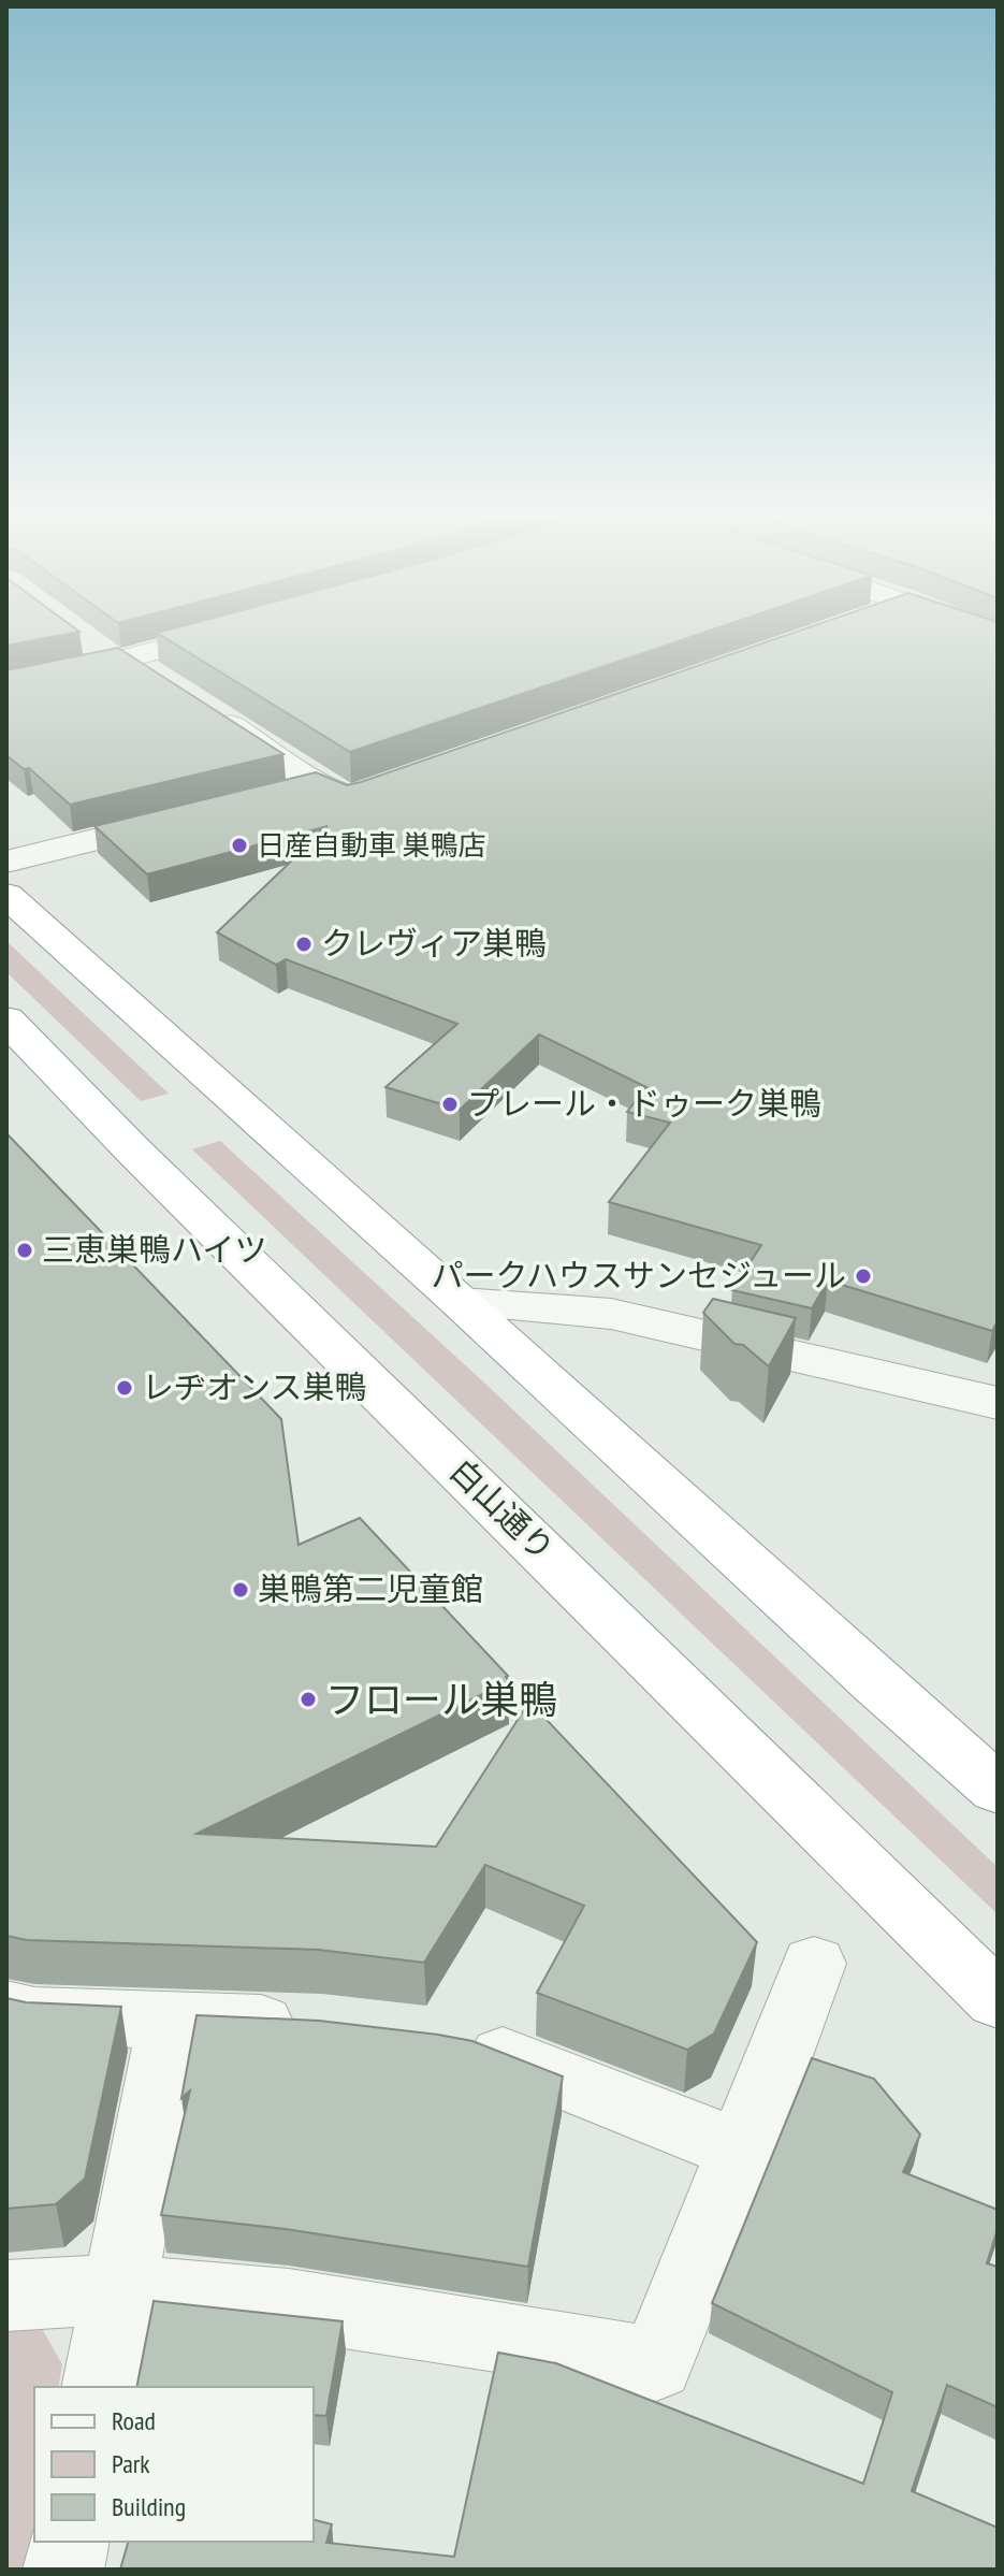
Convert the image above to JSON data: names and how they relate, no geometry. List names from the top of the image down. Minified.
{"streets":{"highway":["白山通り"]},"places":["日産自動車 巣鴨店","クレヴィア巣鴨","プレール・ドゥーク巣鴨","三恵巣鴨ハイツ","パークハウスサンセジュール","レヂオンス巣鴨","巣鴨第二児童館","フロール巣鴨"],"legend":["Road","Park","Building"]}
